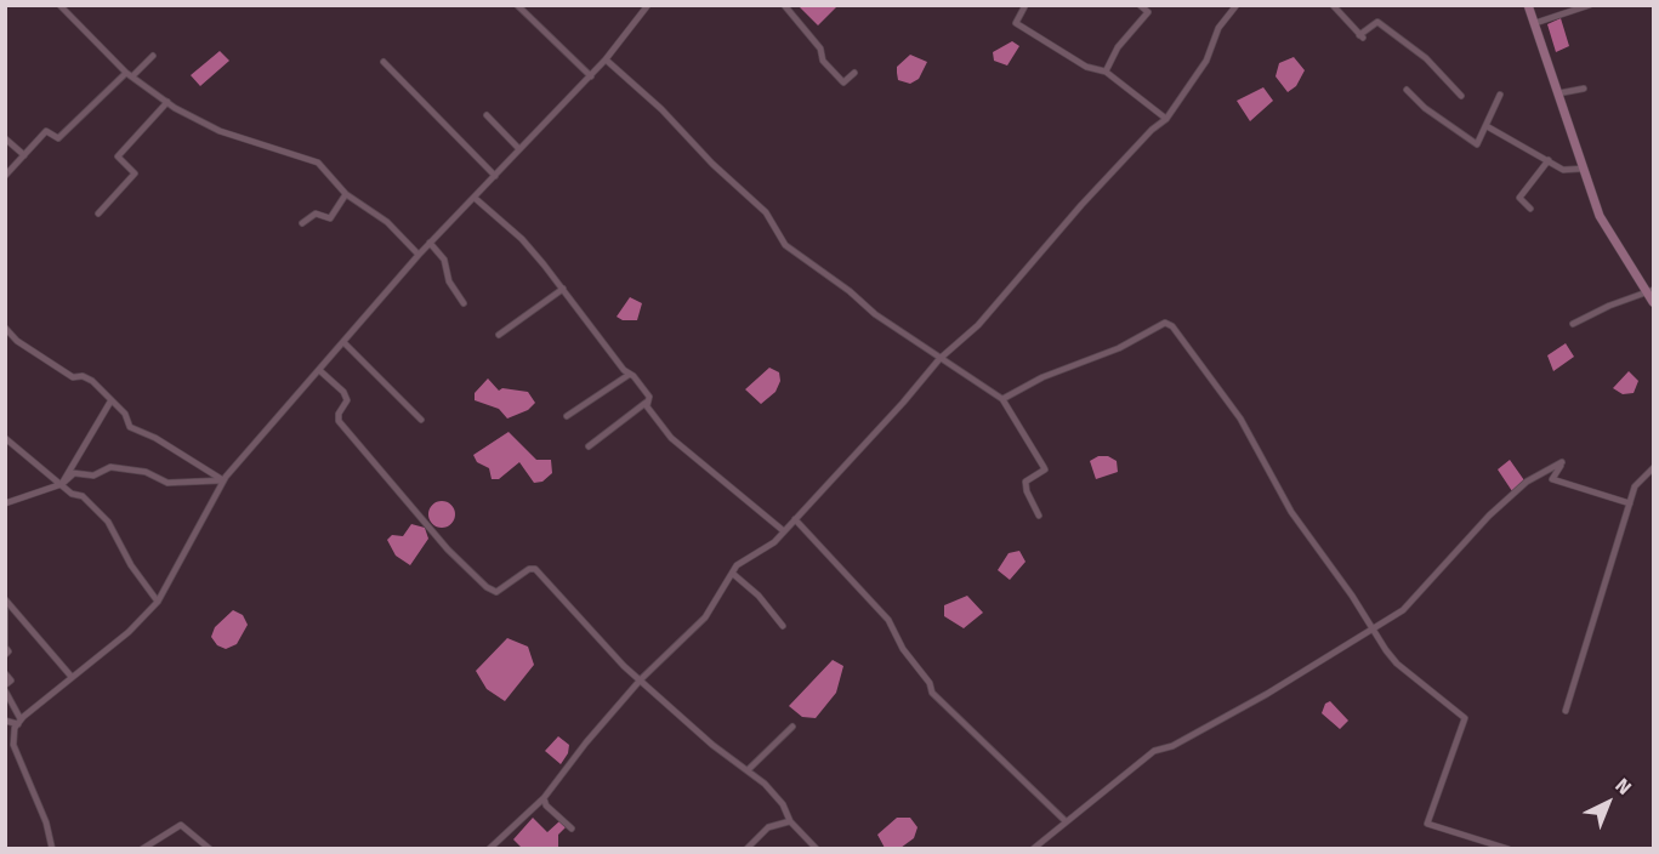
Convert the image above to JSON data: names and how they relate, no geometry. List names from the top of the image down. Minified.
{"north":"top right"}
